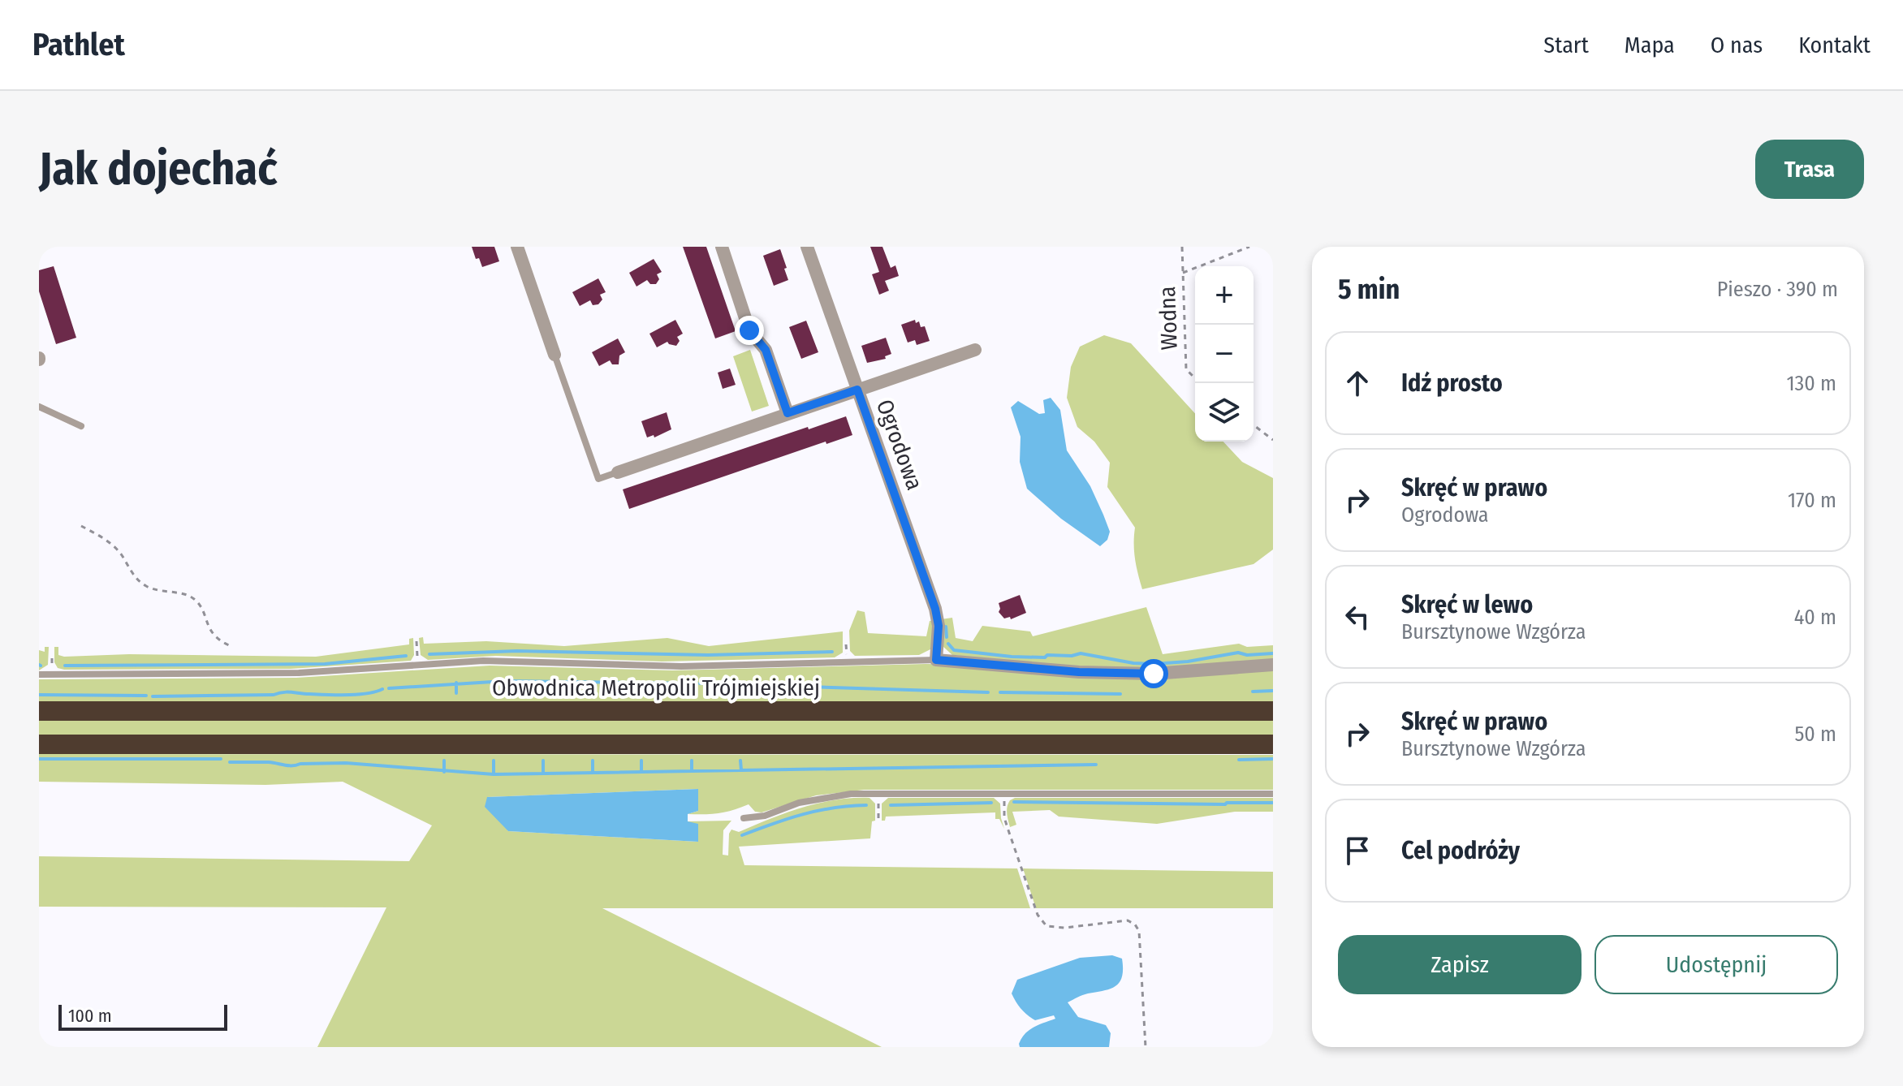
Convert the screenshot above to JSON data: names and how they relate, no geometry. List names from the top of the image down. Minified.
{"streets":{"highway":["Obwodnica Metropolii Trójmiejskiej"],"street":["Ogrodowa"],"path":["Wodna"]},"scale_bar":"100 m","page":{"header":"Pathlet","nav":["Start","Mapa","O nas","Kontakt"],"buttons":["Trasa",["Zapisz","Udostępnij"]],"title":"Jak dojechać","heading":["5 min","Pieszo · 390 m"],"map_buttons":["+","−"],"list":[["Idź prosto","130 m"],["Skręć w prawo","Ogrodowa","170 m"],["Skręć w lewo","Bursztynowe Wzgórza","40 m"],["Skręć w prawo","Bursztynowe Wzgórza","50 m"],"Cel podróży"],"scale":"100 m"}}
